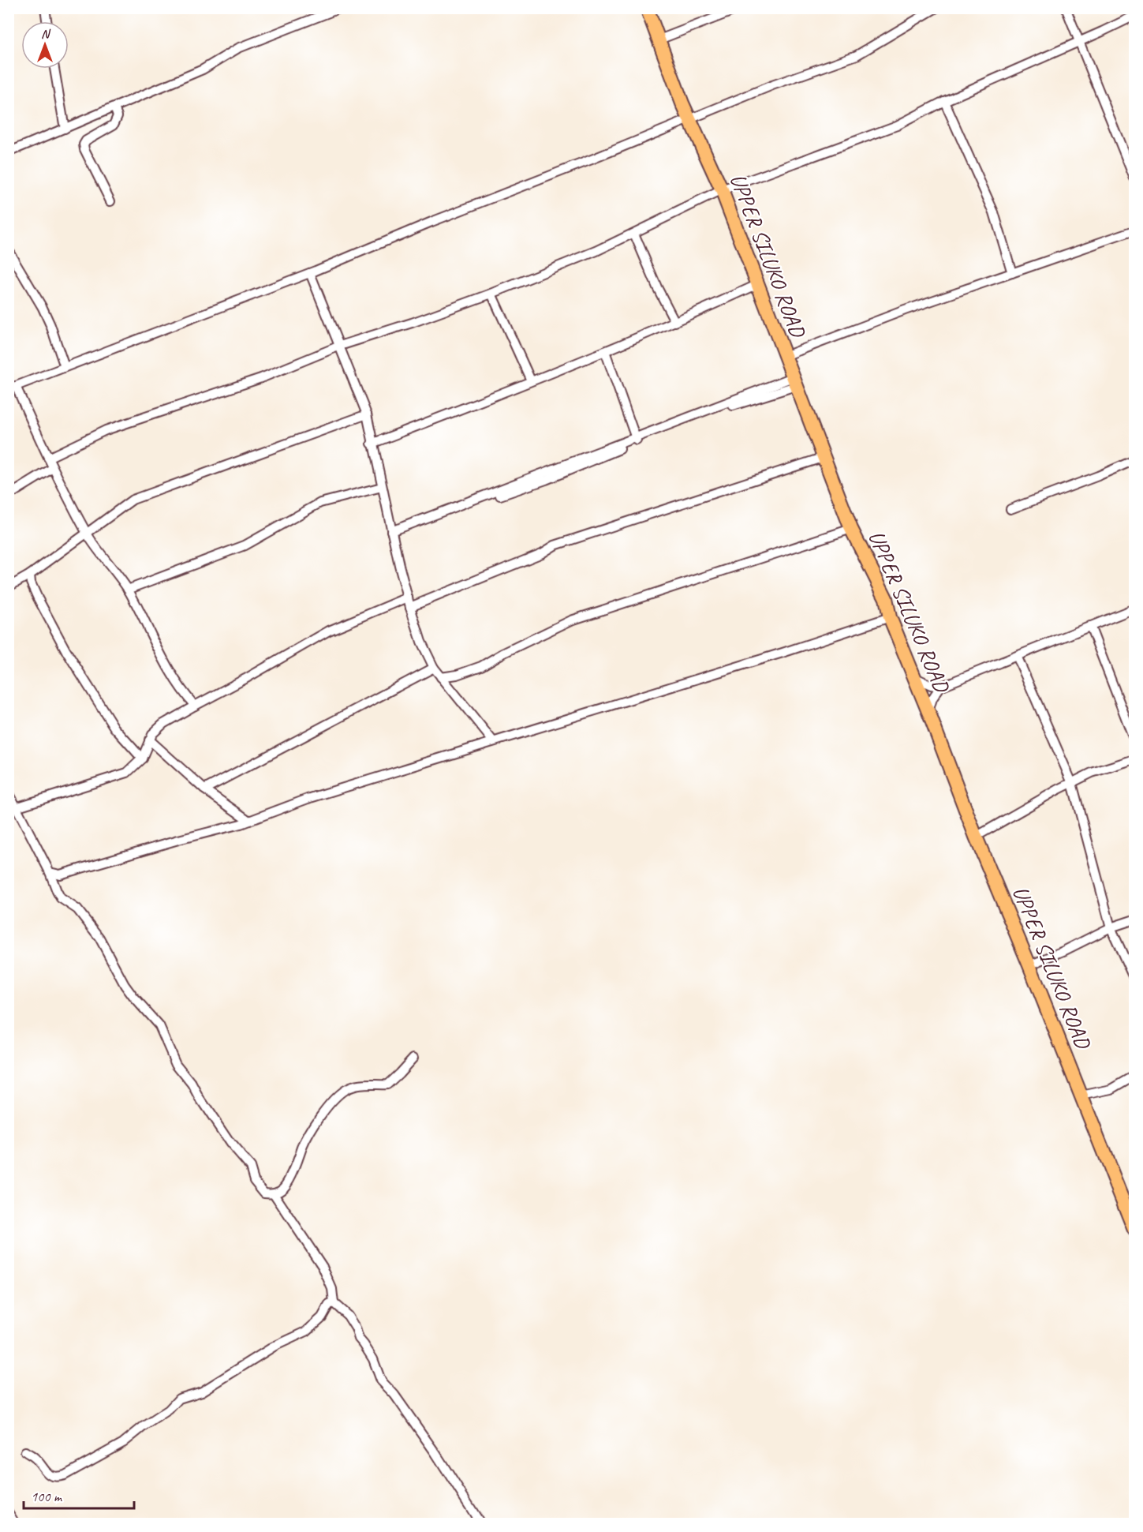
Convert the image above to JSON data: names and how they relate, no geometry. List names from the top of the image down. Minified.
{"streets":{"main road":["UPPER SILUKO ROAD"]},"scale_bar":"100 m","north":"top"}
